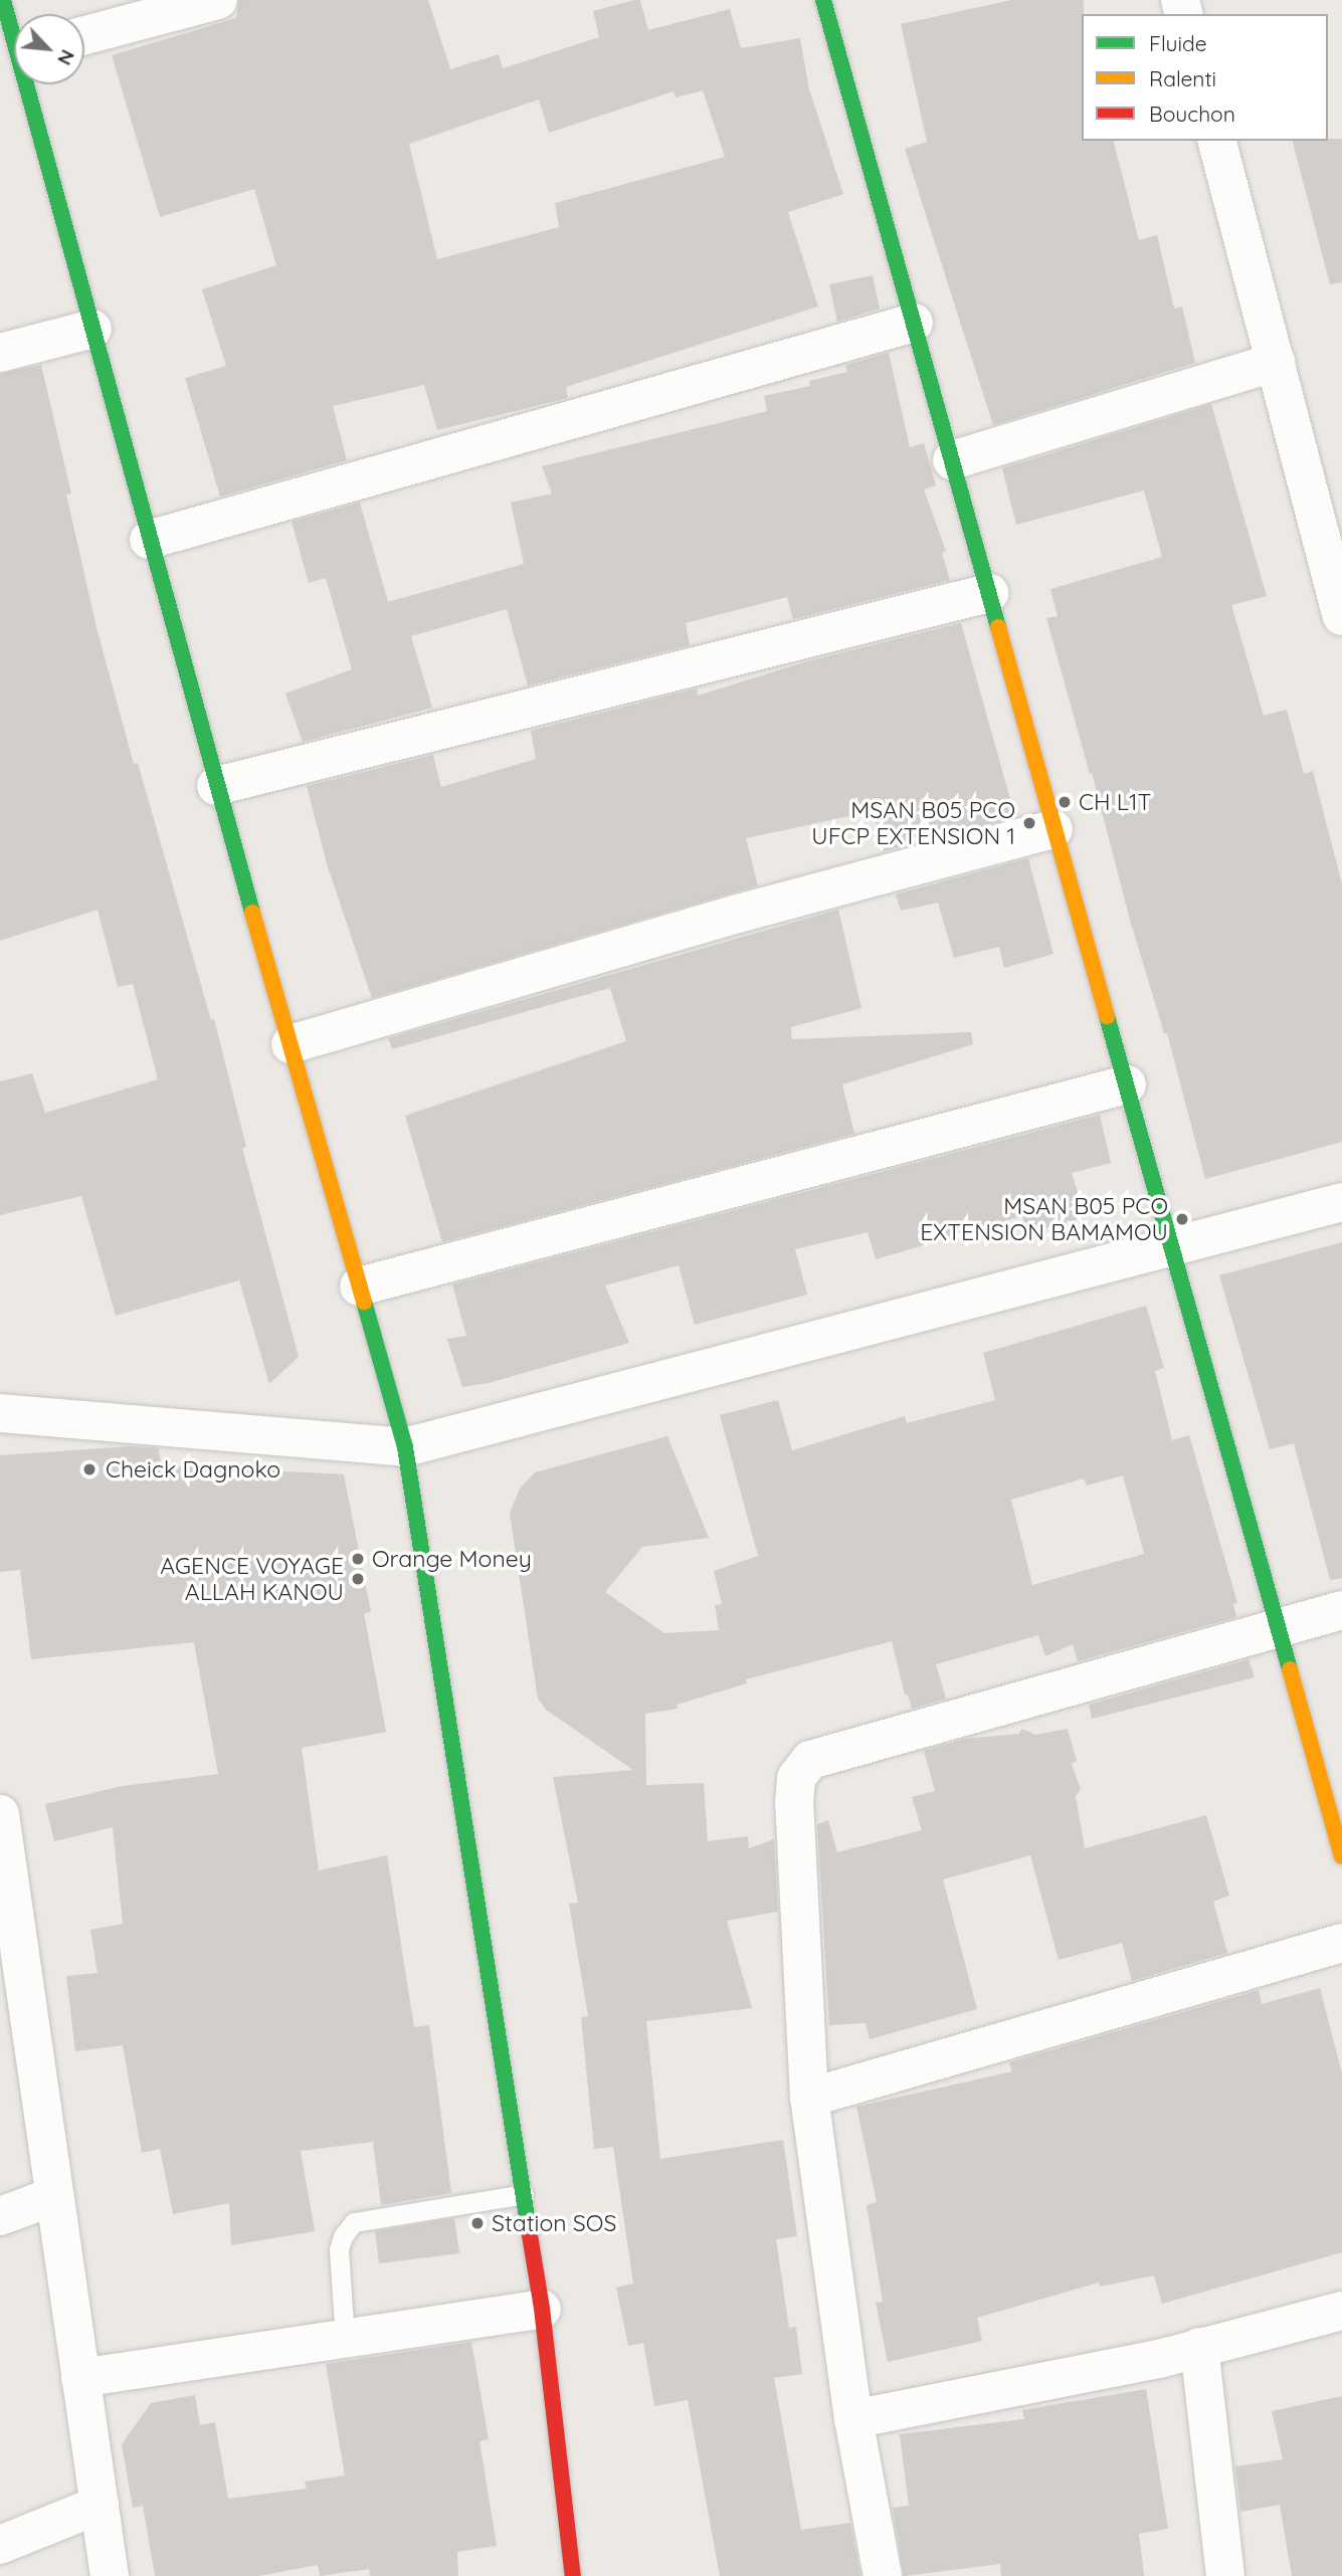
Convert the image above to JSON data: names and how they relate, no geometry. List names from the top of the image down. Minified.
{"places":["CH L1T","MSAN B05 PCO UFCP EXTENSION 1","MSAN B05 PCO EXTENSION BAMAMOU","Cheick Dagnoko","Orange Money","AGENCE VOYAGE ALLAH KANOU","Station SOS"],"legend":["Fluide","Ralenti","Bouchon"],"north":"bottom right"}
